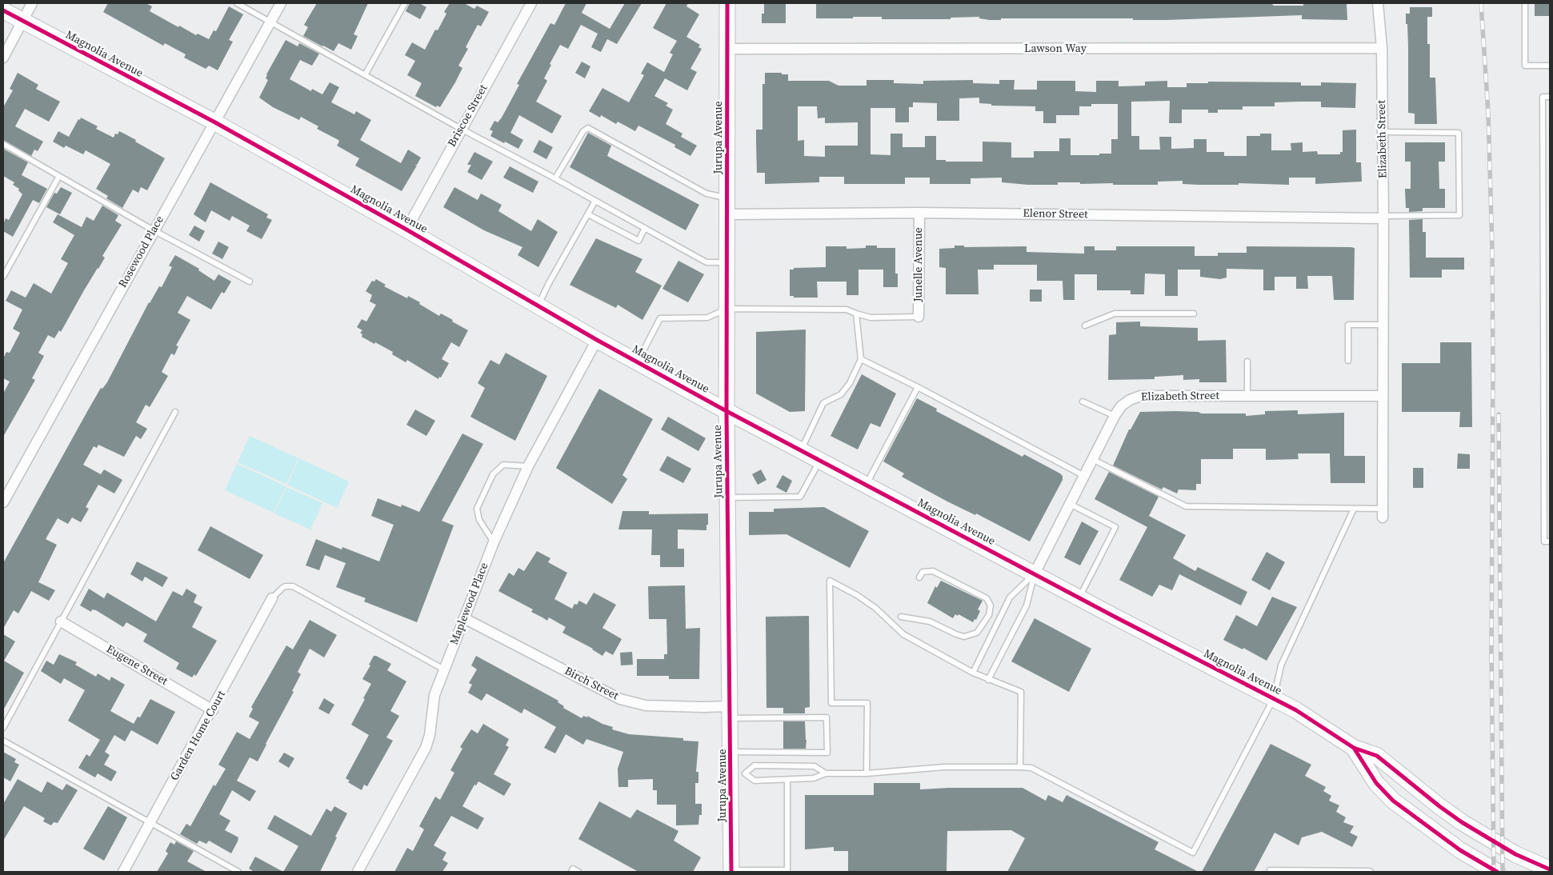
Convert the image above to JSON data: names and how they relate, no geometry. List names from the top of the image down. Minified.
{"streets":{"main road":["Magnolia Avenue","Jurupa Avenue"],"street":["Lawson Way","Briscoe Street","Elizabeth Street","Elenor Street","Rosewood Place","Junelle Avenue","Maplewood Place","Eugene Street","Birch Street","Garden Home Court"]},"crossings":[["Lawson Way","Jurupa Avenue"],["Lawson Way","Elizabeth Street"],["Magnolia Avenue","Briscoe Street"],["Magnolia Avenue","Jurupa Avenue"],["Magnolia Avenue","Elizabeth Street"],["Magnolia Avenue","Rosewood Place"],["Magnolia Avenue","Maplewood Place"],["Jurupa Avenue","Elenor Street"],["Jurupa Avenue","Birch Street"],["Elizabeth Street","Elenor Street"],["Elenor Street","Junelle Avenue"],["Maplewood Place","Birch Street"],["Eugene Street","Garden Home Court"]]}
